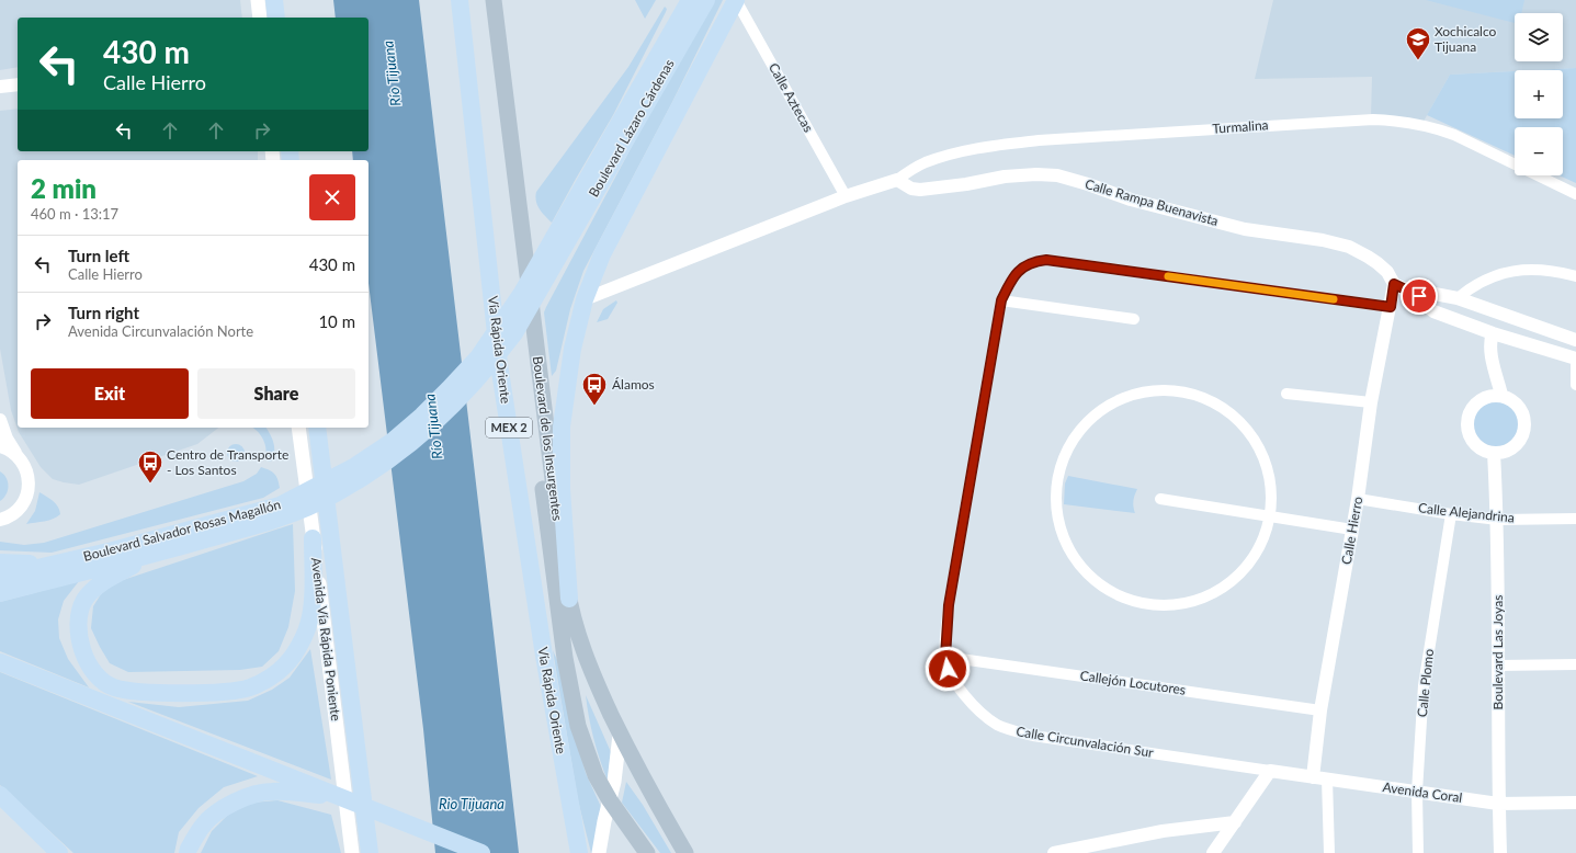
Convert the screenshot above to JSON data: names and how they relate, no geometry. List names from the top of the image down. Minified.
{"streets":{"highway":["Boulevard Lázaro Cárdenas","Vía Rápida Oriente","MEX 2","Boulevard Salvador Rosas Magallón","Avenida Vía Rápida Poniente"],"main road":["Boulevard de los Insurgentes"],"street":["Calle Aztecas","Turmalina","Calle Rampa Buenavista","Calle Alejandrina","Calle Hierro","Boulevard Las Joyas","Callejón Locutores","Calle Plomo","Calle Circunvalación Sur","Avenida Coral"]},"crossings":[["Turmalina","Calle Rampa Buenavista"],["Boulevard Lázaro Cárdenas","Boulevard Salvador Rosas Magallón"],["Calle Rampa Buenavista","Calle Hierro"],["Calle Alejandrina","Calle Hierro"],["Calle Alejandrina","Boulevard Las Joyas"],["Calle Alejandrina","Calle Plomo"],["Calle Hierro","Callejón Locutores"],["Calle Hierro","Calle Circunvalación Sur"],["Calle Hierro","Avenida Coral"],["Boulevard Las Joyas","Avenida Coral"],["Callejón Locutores","Calle Circunvalación Sur"],["Calle Plomo","Avenida Coral"],["Calle Circunvalación Sur","Avenida Coral"]],"water":["Río Tijuana","Rio Tijuana"],"places":{"school or university":["Xochicalco Tijuana"],"bus stop":["Álamos","Centro de Transporte - Los Santos"]},"page":{"map_buttons":["+","−"],"turn":["430 m","Calle Hierro"],"heading":["2 min","460 m · 13:17"],"list":[{"name":"Turn left","note":"Calle Hierro","value":"430 m"},{"name":"Turn right","note":"Avenida Circunvalación Norte","value":"10 m"}],"buttons":["Exit","Share"]}}
